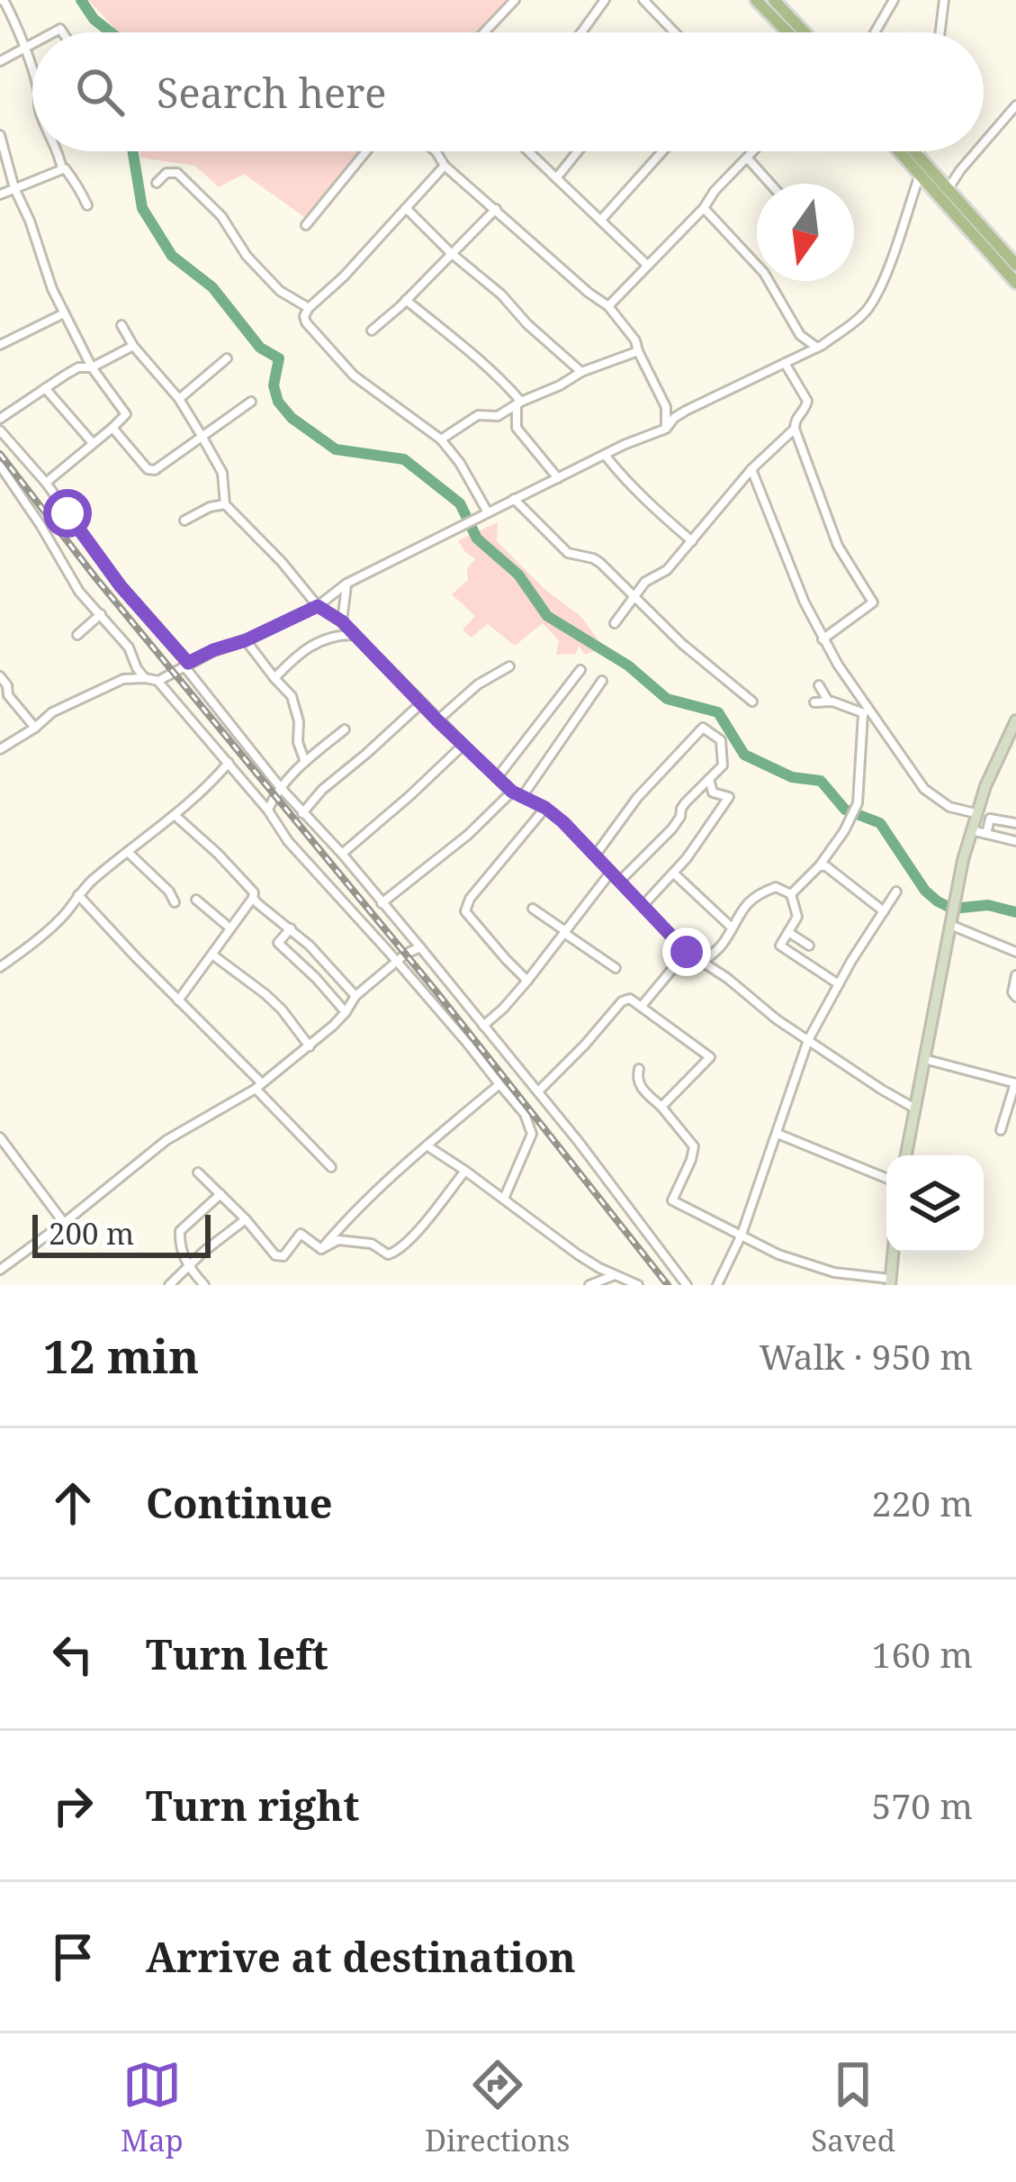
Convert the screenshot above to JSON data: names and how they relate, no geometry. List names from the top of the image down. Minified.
{"scale_bar":"200 m","north":"bottom","page":{"search":"Search here","scale":"200 m","heading":["12 min","Walk · 950 m"],"list":[["Continue","220 m"],["Turn left","160 m"],["Turn right","570 m"],"Arrive at destination"],"nav":["Map","Directions","Saved"]}}
